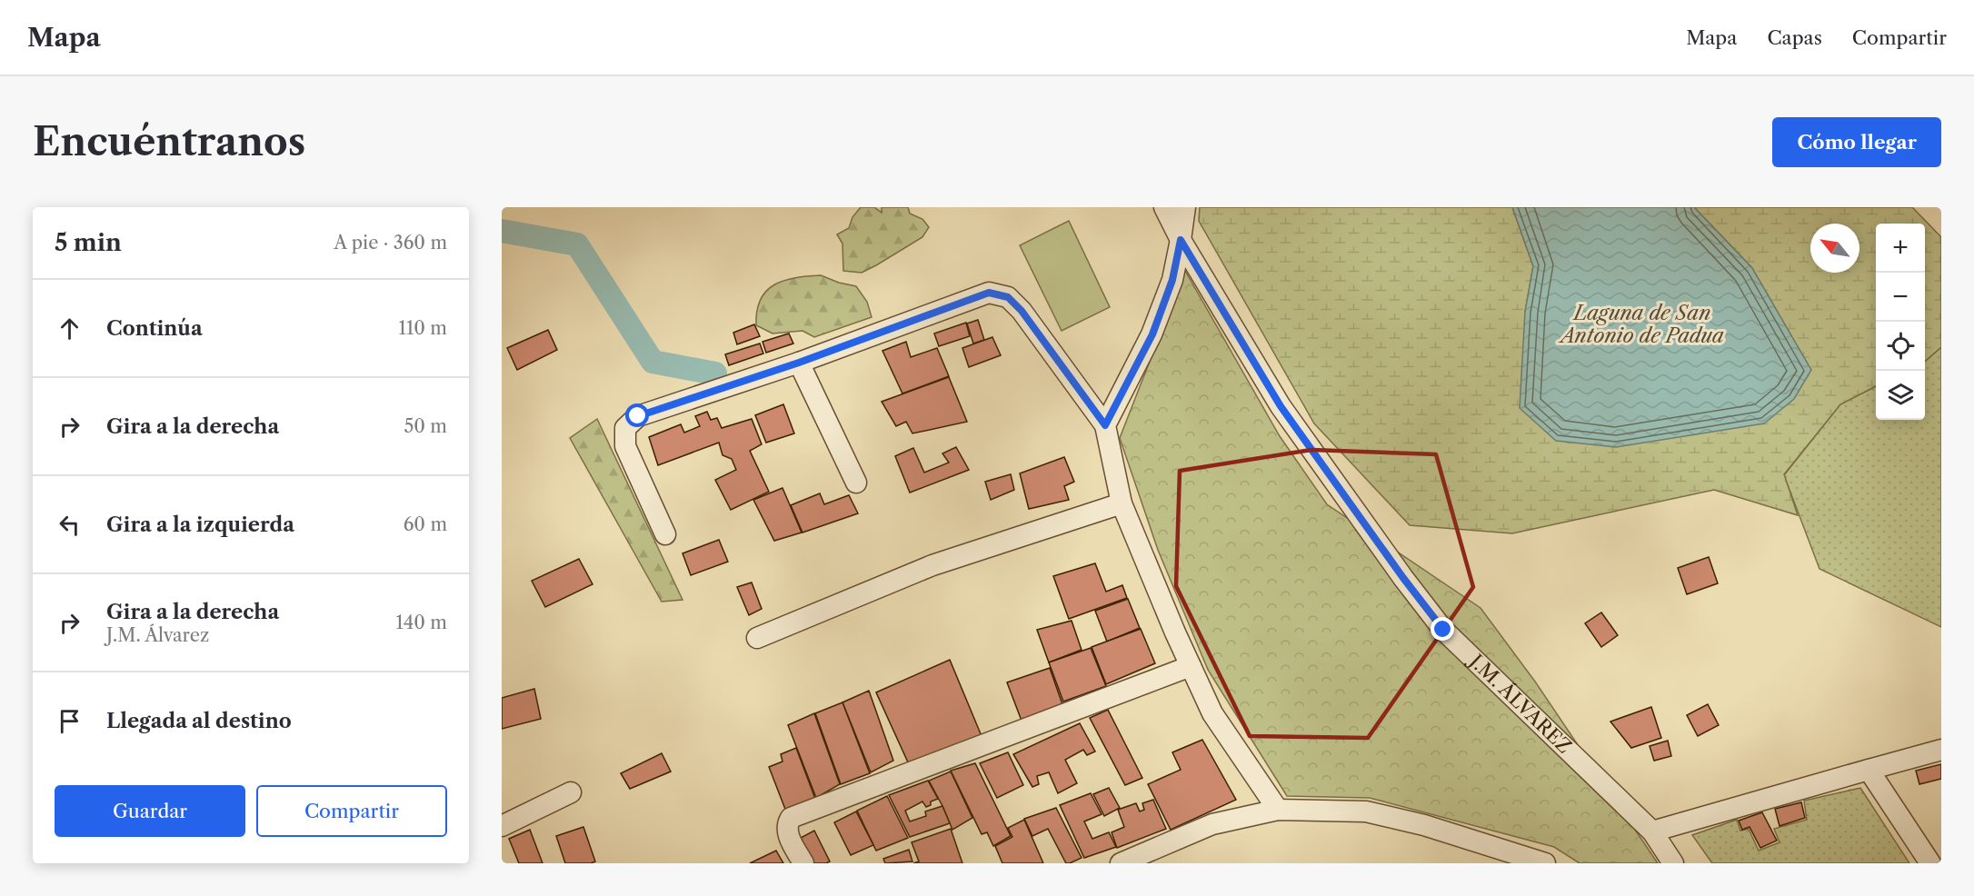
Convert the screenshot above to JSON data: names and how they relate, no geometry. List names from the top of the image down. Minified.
{"streets":{"street":["J.M. ÁLVAREZ"]},"water":["Laguna de San Antonio de Padua"],"north":"top left","page":{"header":"Mapa","nav":["Mapa","Capas","Compartir"],"buttons":["Cómo llegar",["Guardar","Compartir"]],"title":"Encuéntranos","heading":["5 min","A pie · 360 m"],"map_buttons":["+","−"],"list":[["Continúa","110 m"],["Gira a la derecha","50 m"],["Gira a la izquierda","60 m"],["Gira a la derecha","J.M. Álvarez","140 m"],"Llegada al destino"]}}
